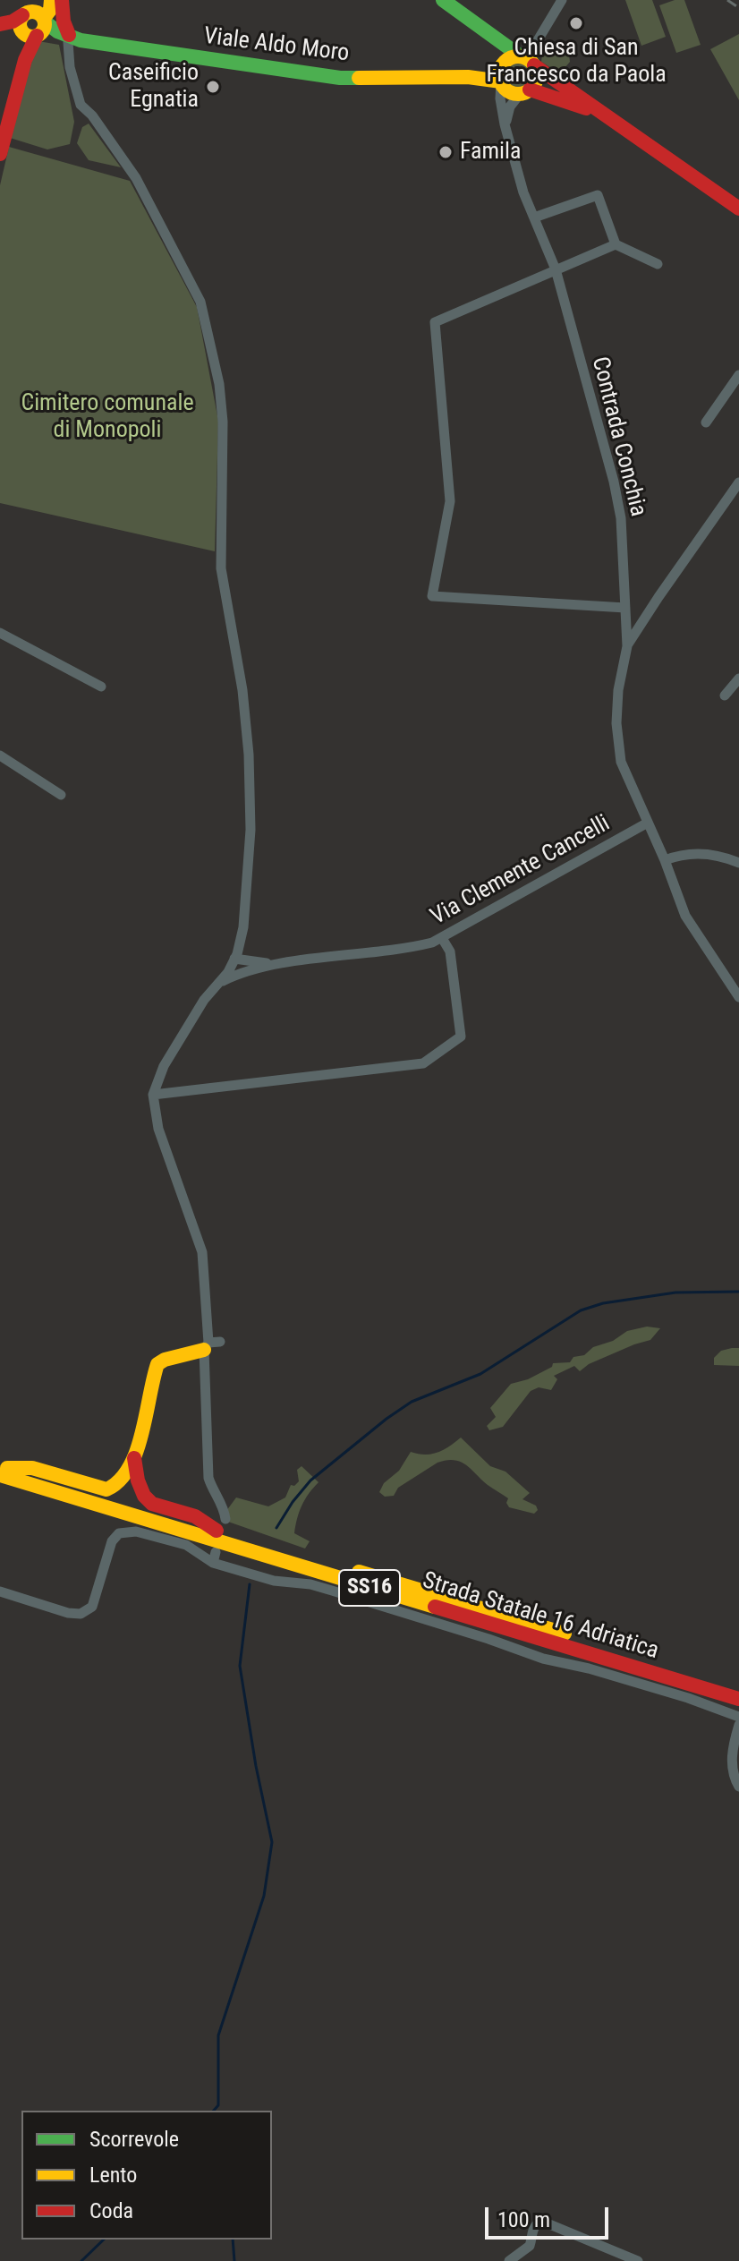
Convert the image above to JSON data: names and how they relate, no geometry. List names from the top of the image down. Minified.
{"streets":{"main road":["Viale Aldo Moro","SS16","Strada Statale 16 Adriatica"],"street":["Contrada Conchia","Via Clemente Cancelli"]},"crossings":[["Viale Aldo Moro","Contrada Conchia"],["Contrada Conchia","Via Clemente Cancelli"]],"parks":["Cimitero comunale di Monopoli"],"places":["Chiesa di San Francesco da Paola","Caseificio Egnatia","Famila"],"legend":["Scorrevole","Lento","Coda"],"scale_bar":"100 m"}
